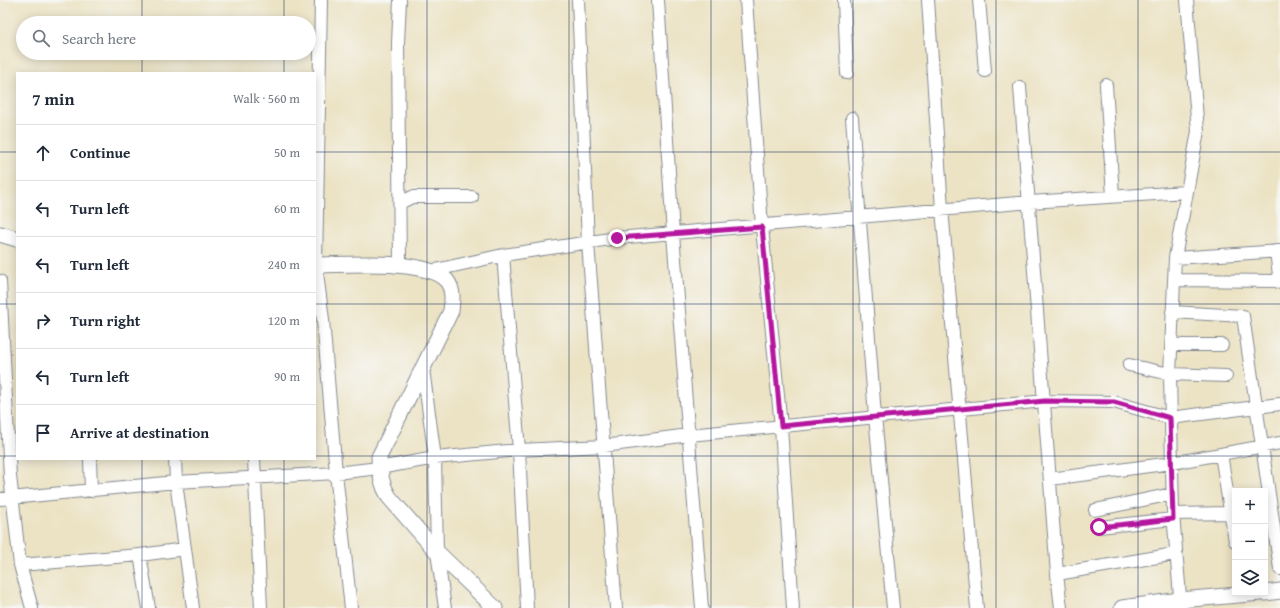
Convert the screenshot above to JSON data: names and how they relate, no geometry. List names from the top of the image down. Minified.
{"page":{"search":"Search here","heading":["7 min","Walk · 560 m"],"list":[["Continue","50 m"],["Turn left","60 m"],["Turn left","240 m"],["Turn right","120 m"],["Turn left","90 m"],"Arrive at destination"],"map_buttons":["+","−"]}}
